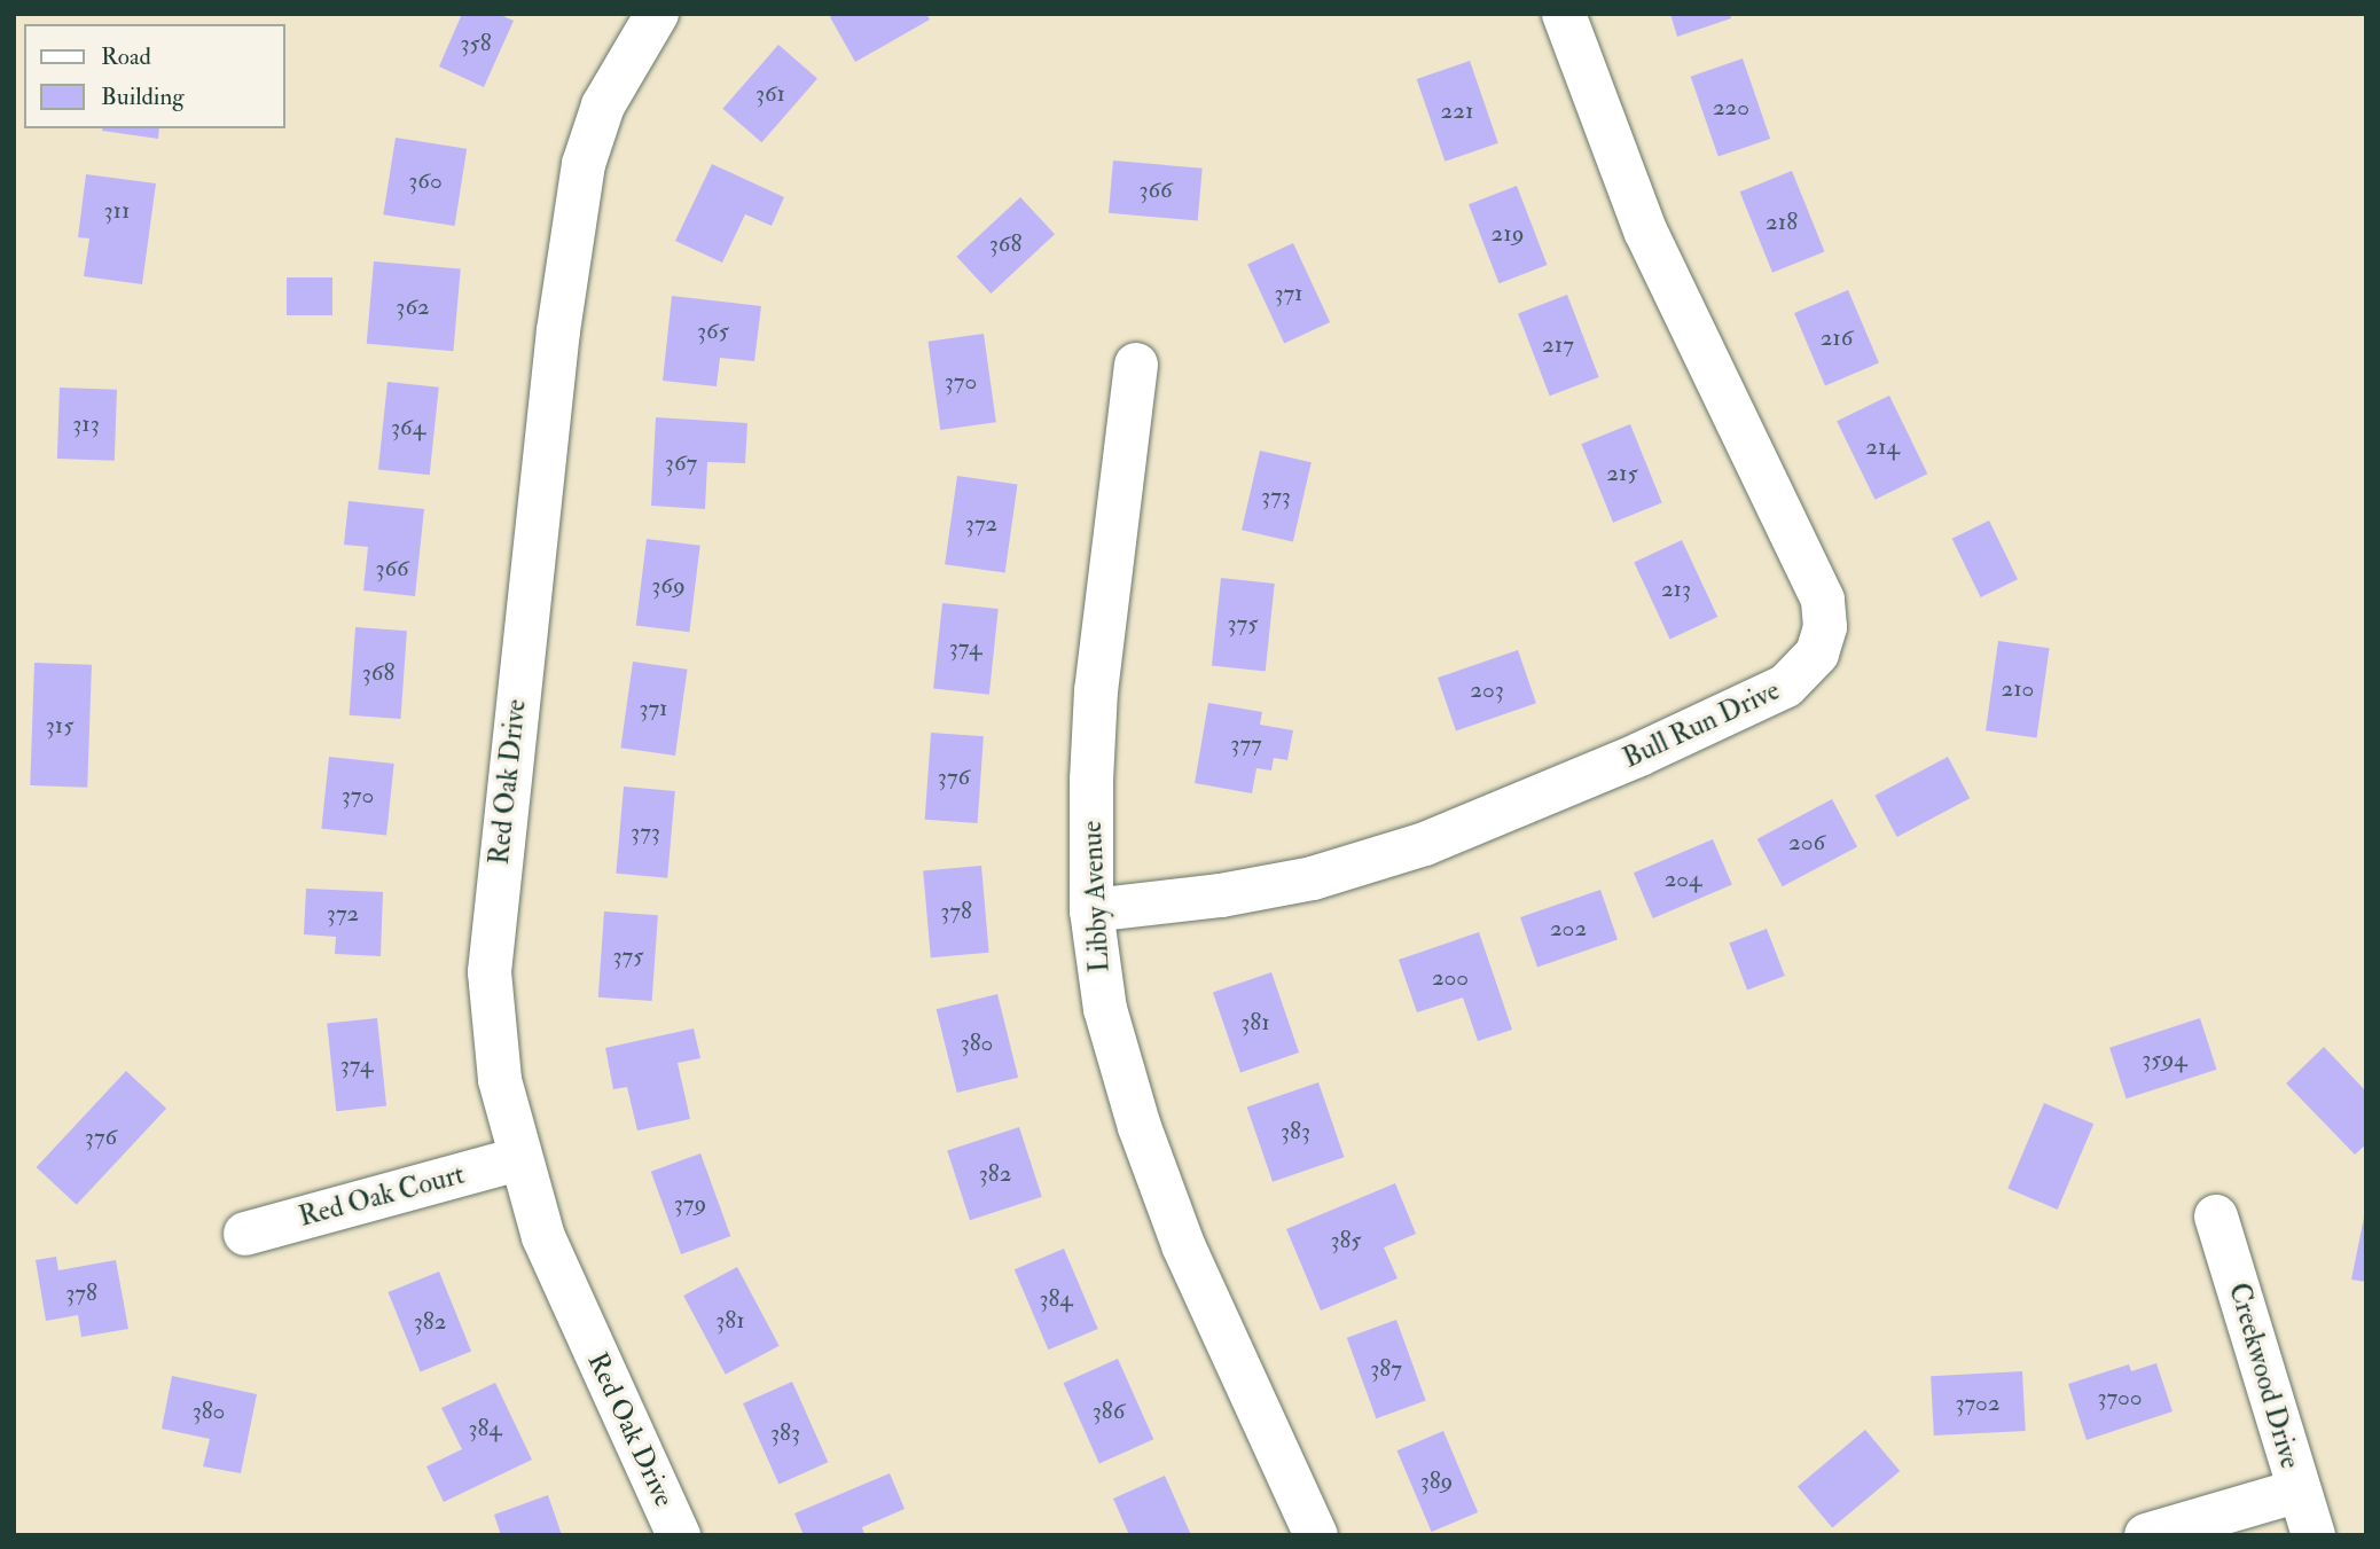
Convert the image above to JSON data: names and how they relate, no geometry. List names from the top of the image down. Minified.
{"streets":{"street":["Bull Run Drive","Red Oak Drive","Libby Avenue","Red Oak Court","Creekwood Drive"]},"crossings":[["Bull Run Drive","Libby Avenue"],["Red Oak Drive","Red Oak Court"]],"house_numbers":["358","361","220","221","360","366","311","218","219","368","371","362","365","216","217","370","313","364","214","367","215","373","372","366","369","213","375","374","368","210","203","371","315","377","376","370","373","206","204","378","372","202","375","200","381","380","3594","374","383","376","382","379","385","378","384","381","382","387","3700","3702","380","386","384","383","389"],"legend":["Road","Building"]}
